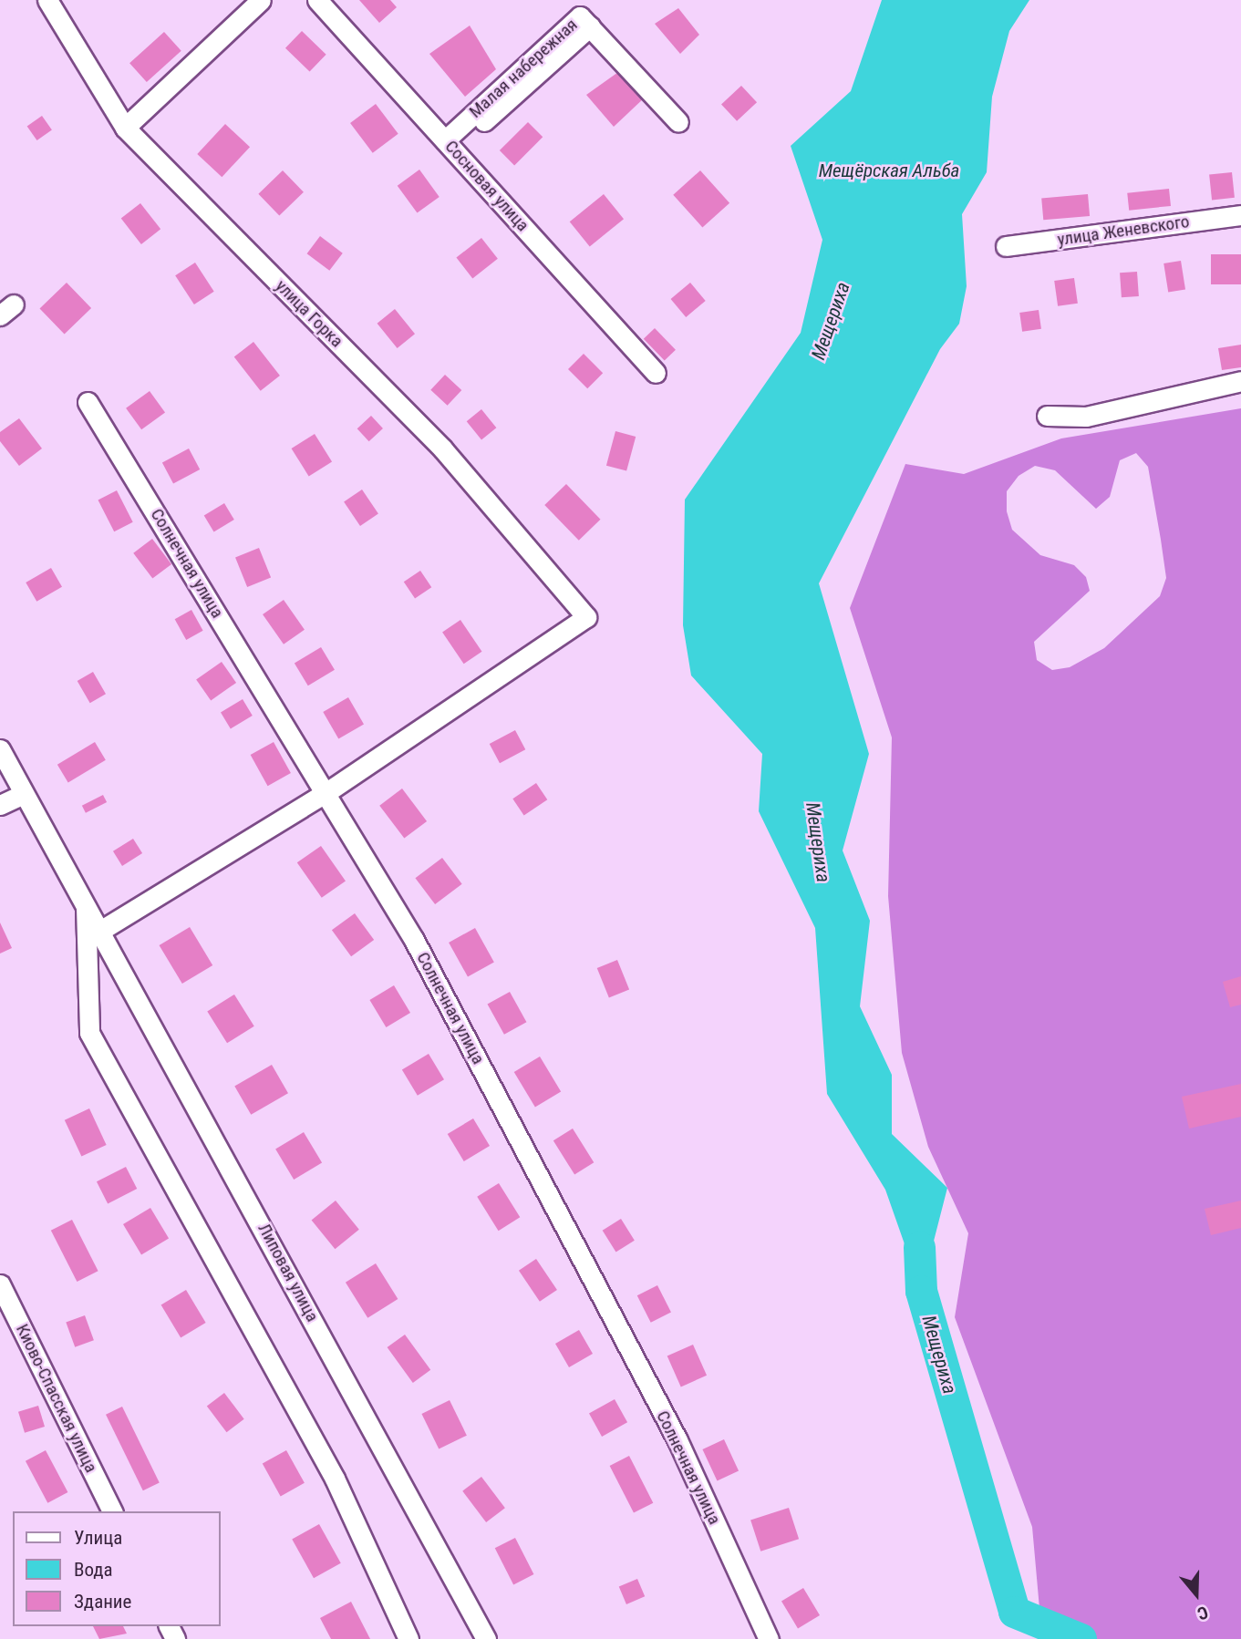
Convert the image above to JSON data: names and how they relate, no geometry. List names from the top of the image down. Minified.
{"streets":{"street":["Малая набережная","Сосновая улица","улица Женевского","улица Горка","Солнечная улица","Липовая улица","Киово-Спасская улица"]},"crossings":[["Малая набережная","Сосновая улица"],["улица Горка","Солнечная улица"]],"water":["Мещёрская Альба","Мещериха"],"legend":["Улица","Вода","Здание"],"north":"bottom"}
